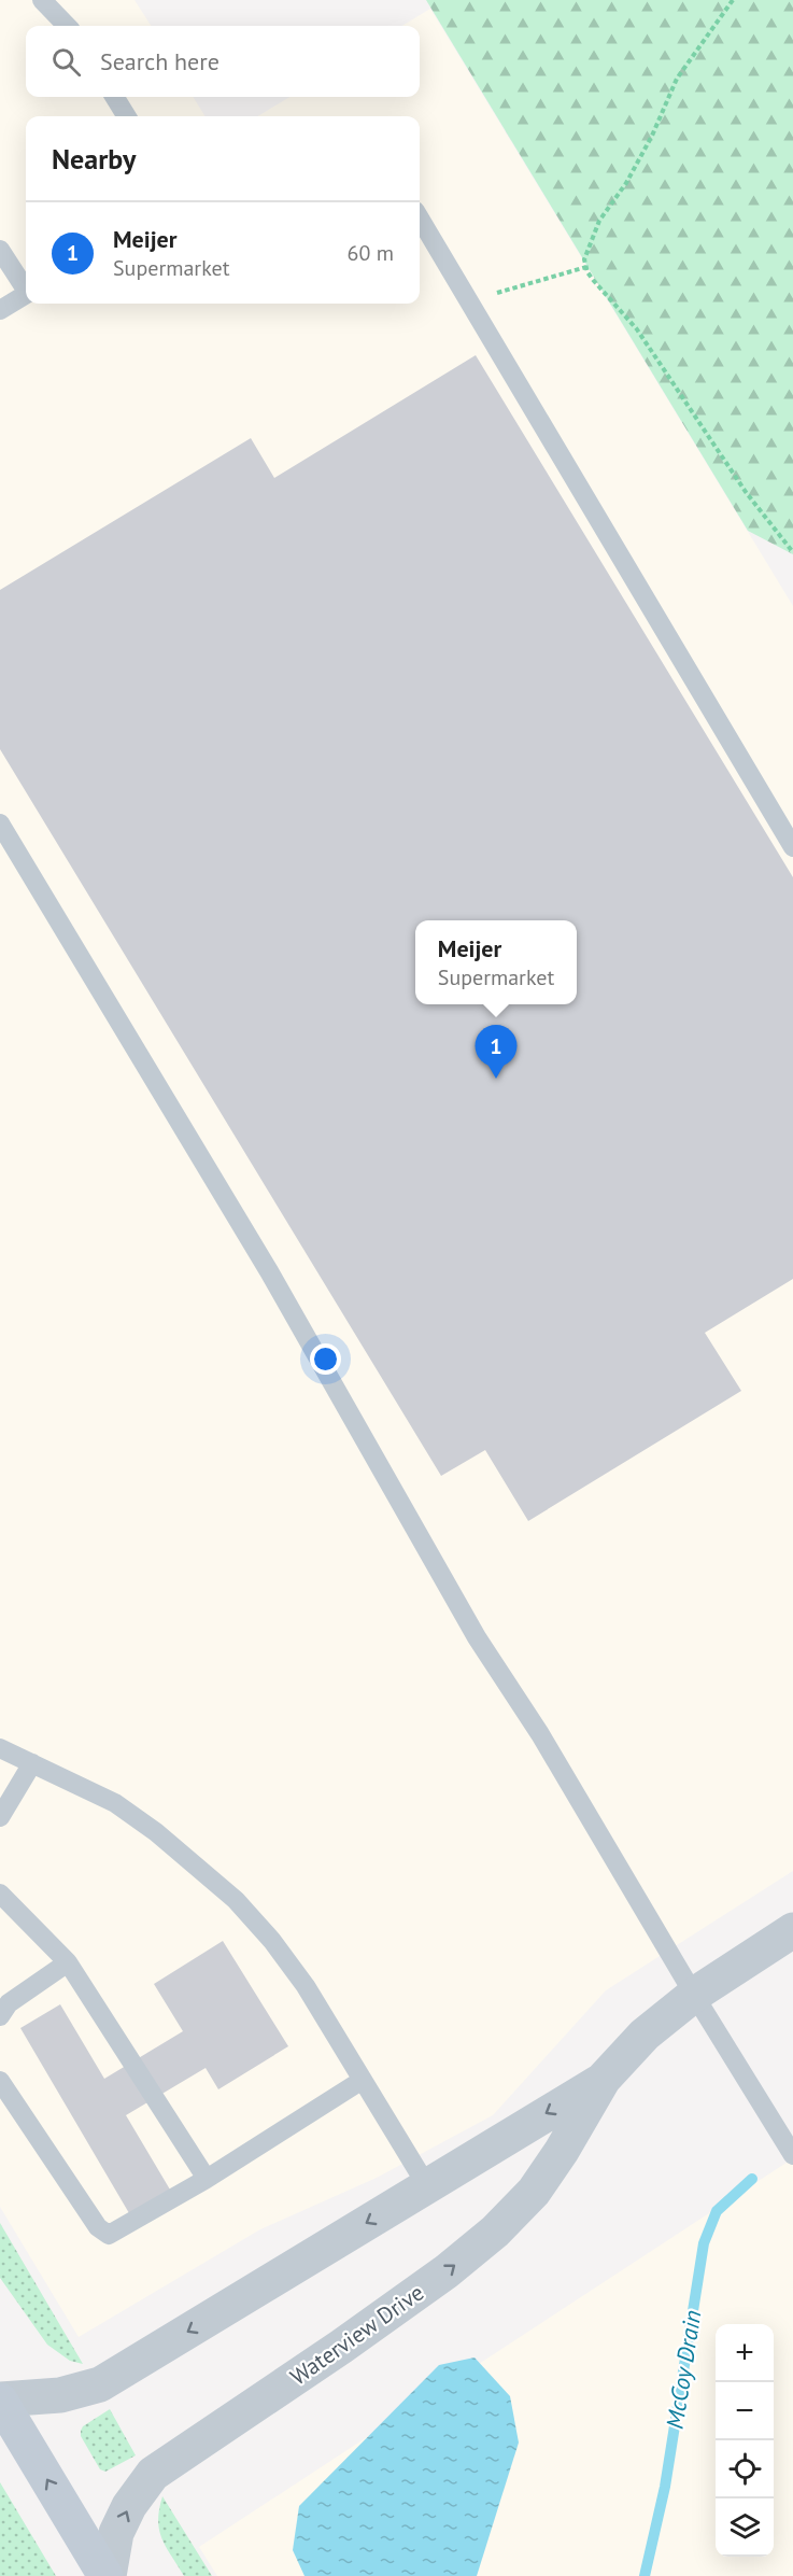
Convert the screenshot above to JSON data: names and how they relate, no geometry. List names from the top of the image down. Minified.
{"streets":{"street":["Waterview Drive"]},"water":["McCoy Drain"],"page":{"search":"Search here","heading":"Nearby","list":[{"mark":"1","name":"Meijer","note":"Supermarket","value":"60 m"}],"popup":["Meijer","Supermarket"],"pins":"1","map_buttons":["+","−"]}}
